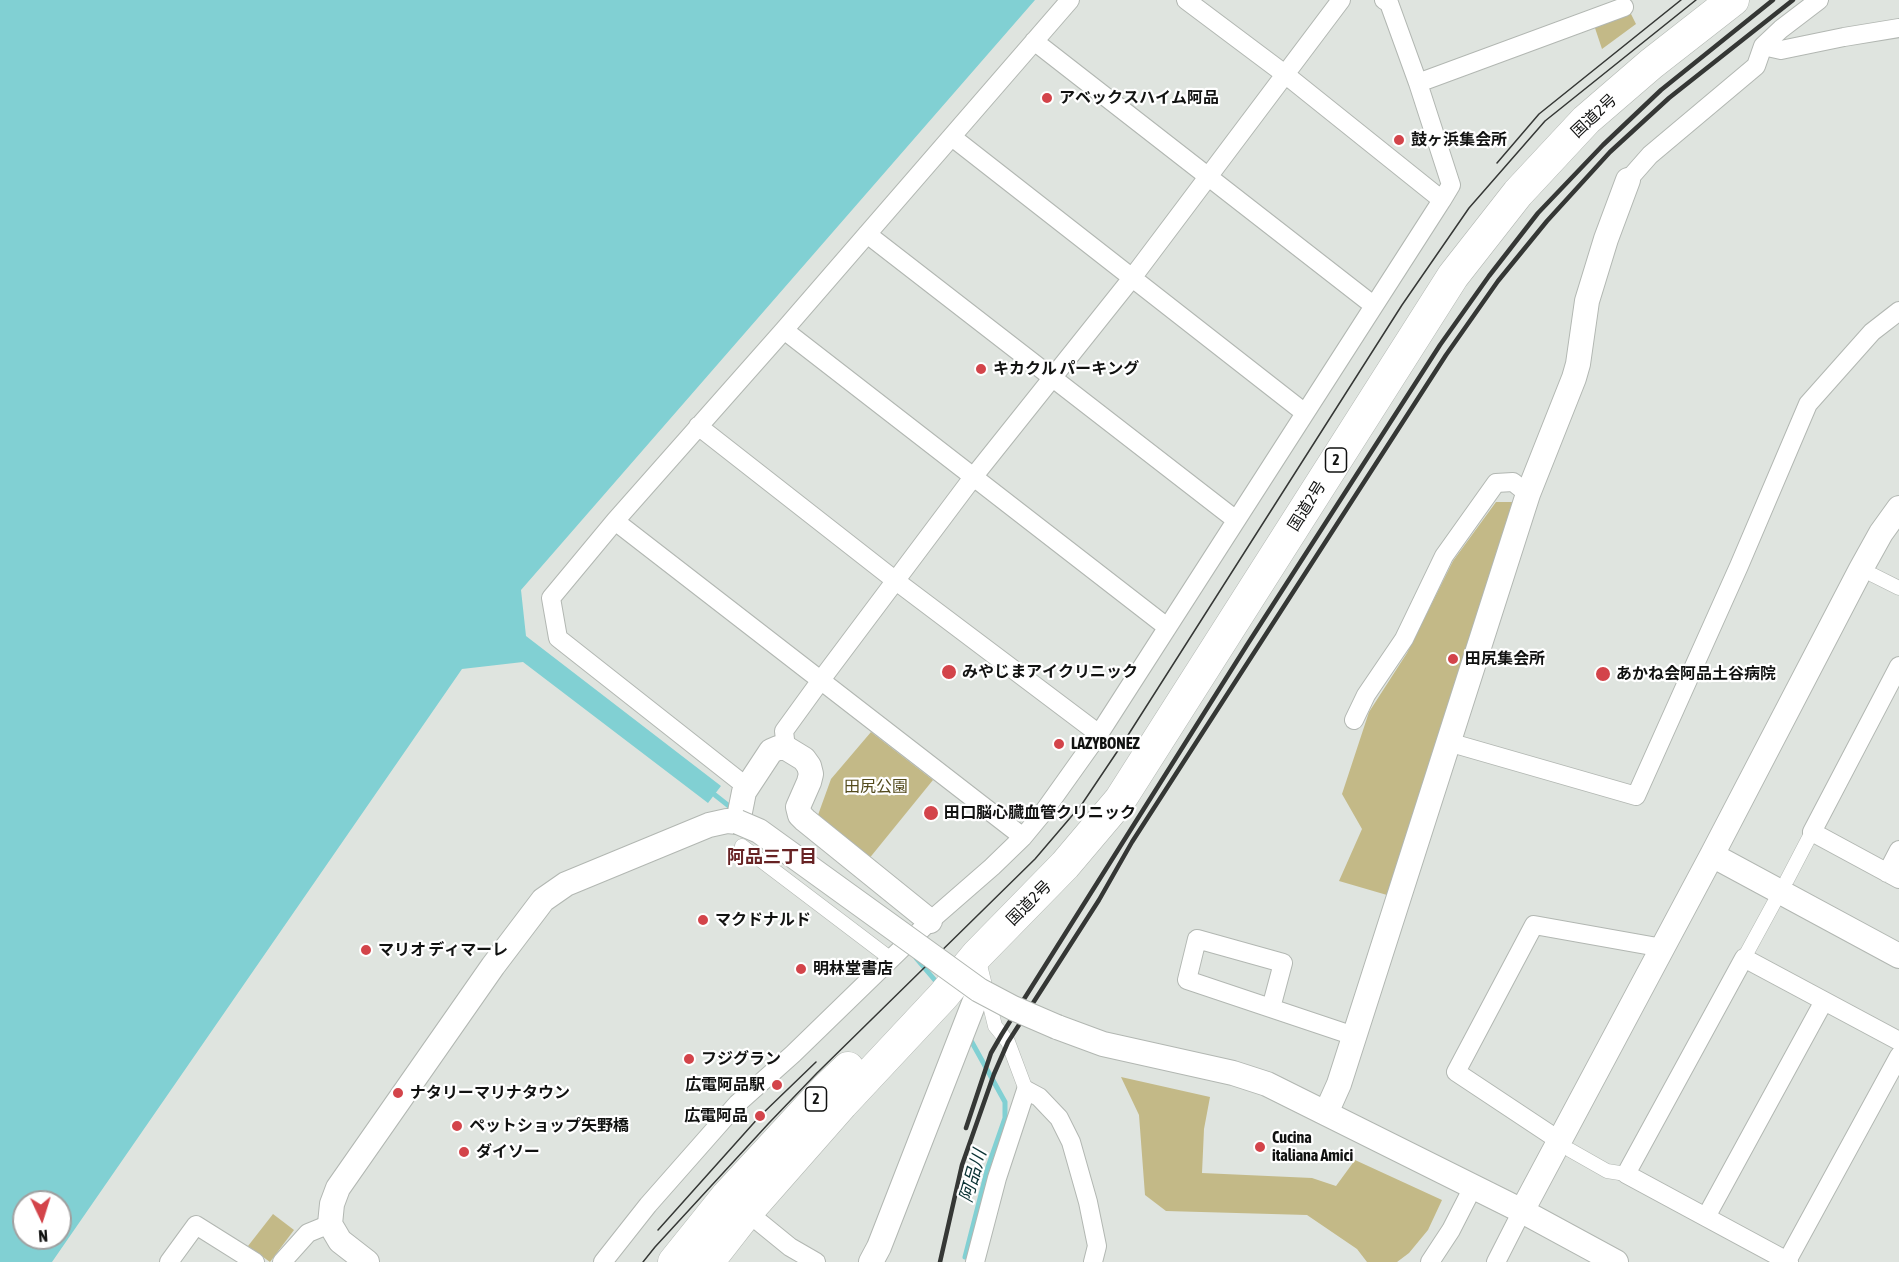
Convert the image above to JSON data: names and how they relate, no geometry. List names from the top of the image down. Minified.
{"streets":{"highway":["国道2号","2"]},"districts":["阿品三丁目"],"water":["阿品川"],"parks":["田尻公園"],"places":["アベックスハイム阿品","鼓ヶ浜集会所","キカクル パーキング","田尻集会所","みやじまアイクリニック","あかね会阿品土谷病院","LAZYBONEZ","田口脳心臓血管クリニック","マクドナルド","マリオ ディマーレ","明林堂書店","フジグラン","広電阿品駅","ナタリーマリナタウン","広電阿品","ペットショップ矢野橋","Cucina italiana Amici","ダイソー"],"north":"bottom"}
